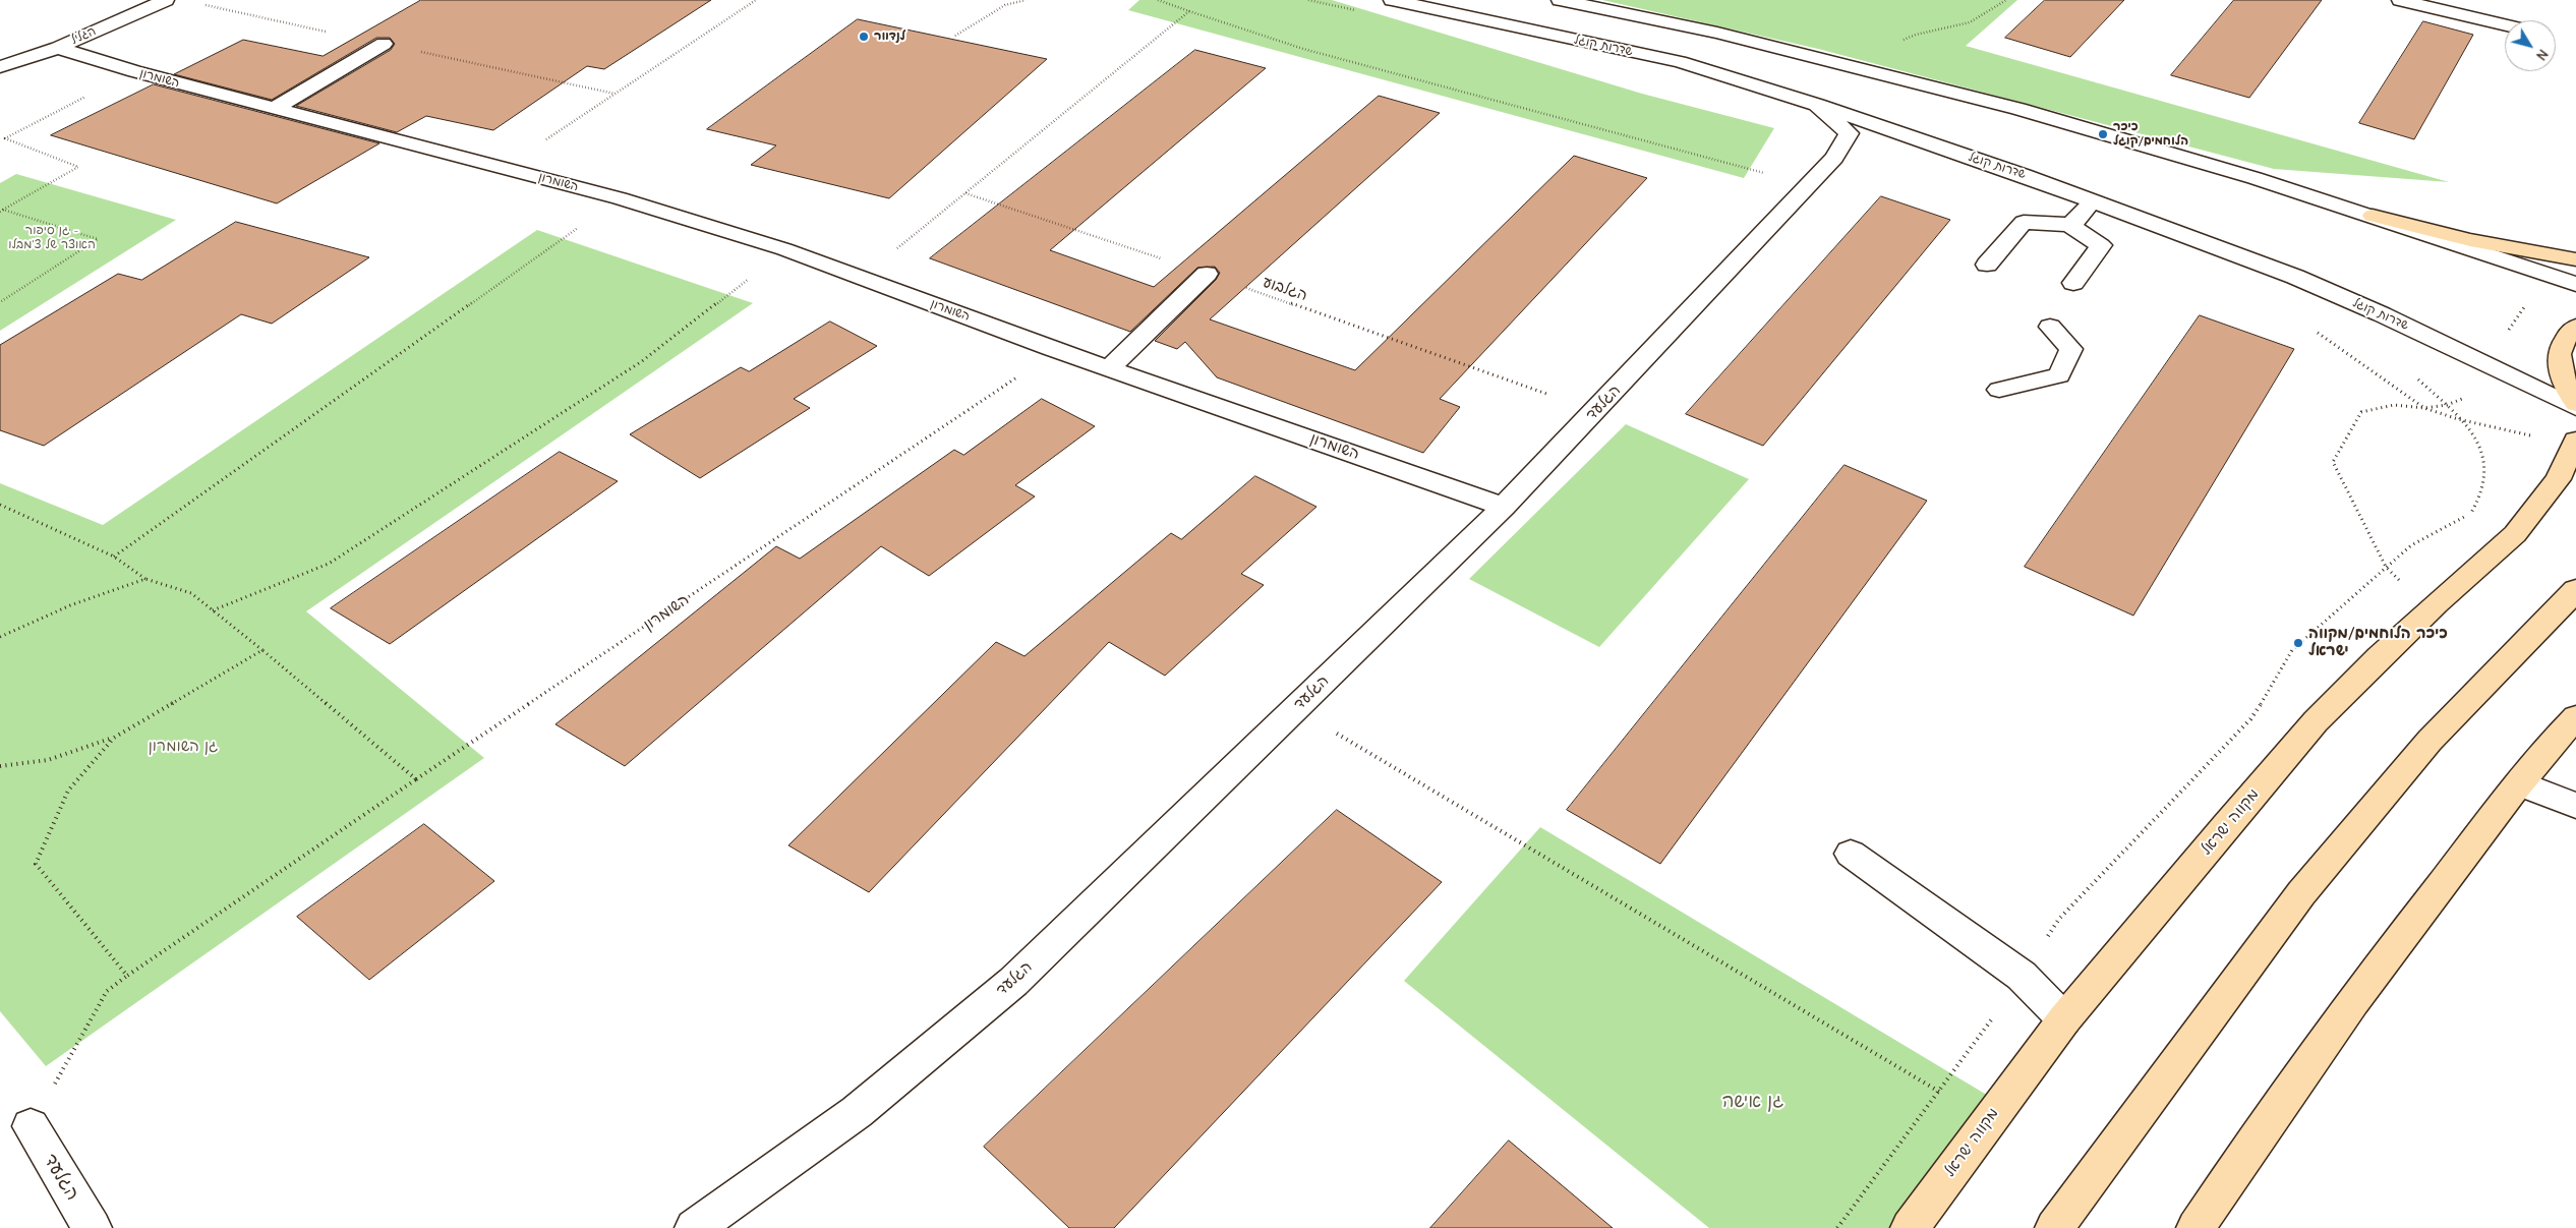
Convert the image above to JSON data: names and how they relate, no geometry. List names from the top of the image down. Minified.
{"streets":{"main road":["מקווה ישראל"],"street":["הגליל","שדרות קוגל","השומרון","הגלעד"],"path":["הגלבוע"]},"crossings":[["הגליל","השומרון"],["שדרות קוגל","הגלעד"],["השומרון","הגלעד"],["הגלבוע","הגלעד"]],"parks":["גן סיפור - האוצר של צ'מבלו","גן השומרון","גן אישה"],"places":["לנדוור","כיכר הלוחמים/קוגל","כיכר הלוחמים/מקווה ישראל"],"north":"bottom right"}
